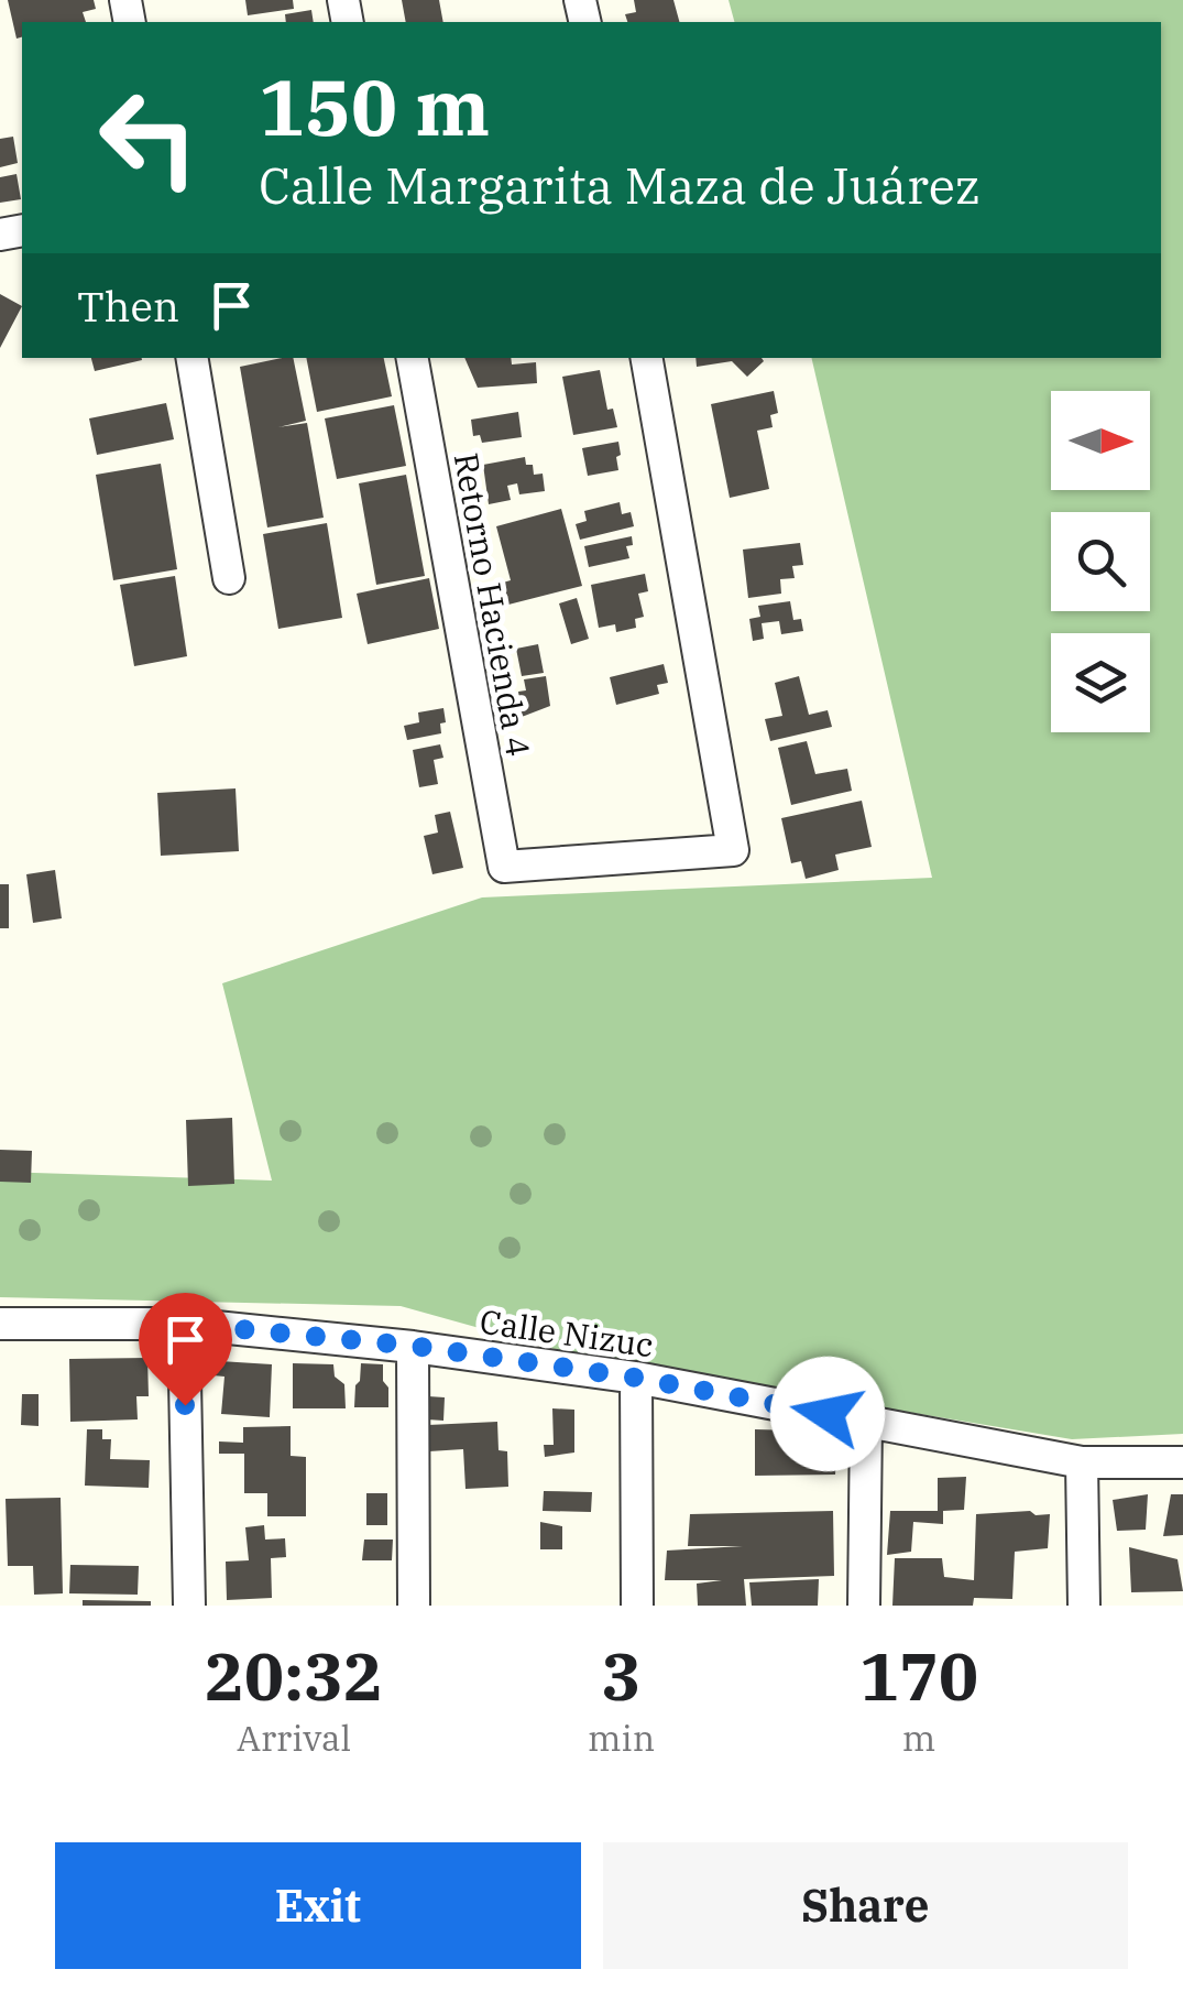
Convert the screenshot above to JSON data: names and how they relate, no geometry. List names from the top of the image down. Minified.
{"streets":{"street":["Retorno Hacienda 4","Calle Nizuc"]},"north":"right","page":{"turn":["150 m","Calle Margarita Maza de Juárez"],"then":"Then","eta":["20:32","Arrival","3","min","170","m"],"buttons":["Exit","Share"]}}
